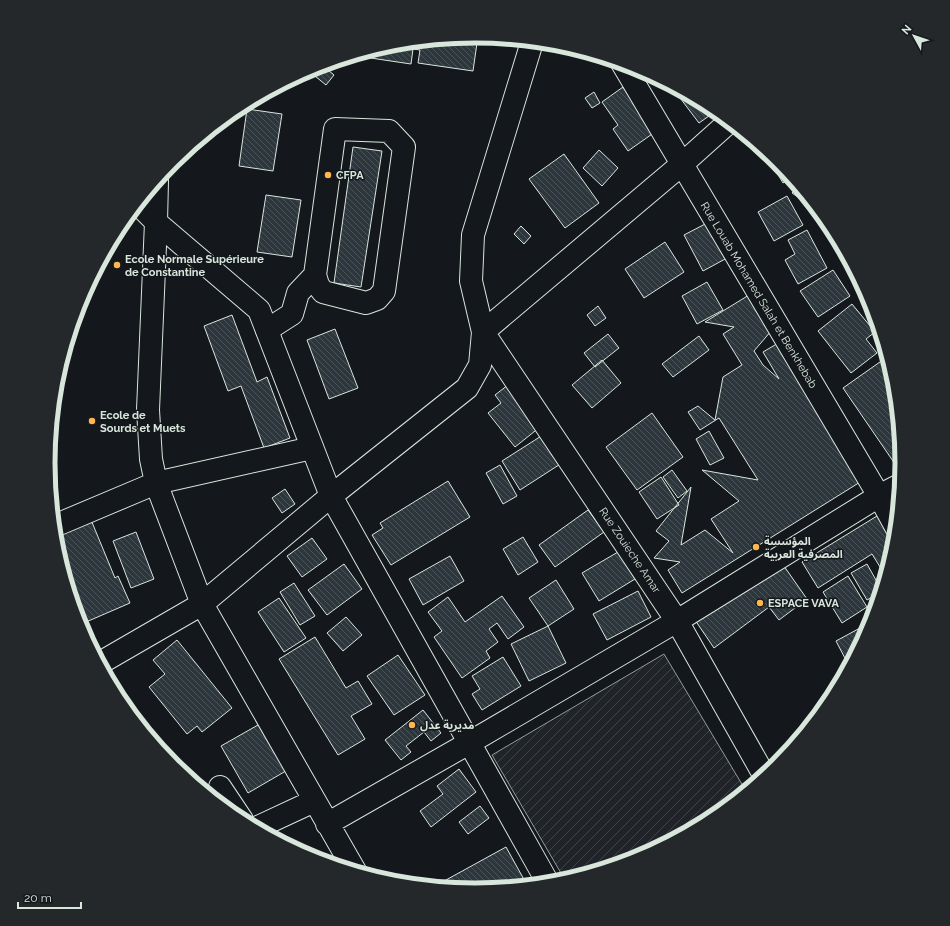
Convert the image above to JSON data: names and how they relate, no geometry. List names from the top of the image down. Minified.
{"streets":{"street":["Rue Louab Mohamed Salah et Benkhebab","Rue Zouieche Amar"]},"places":["CFPA","Ecole Normale Supérieure de Constantine","Ecole de Sourds et Muets","المؤسسة المصرفية العربية","ESPACE VAVA","مديرية عدل"],"scale_bar":"20 m","north":"top left"}
